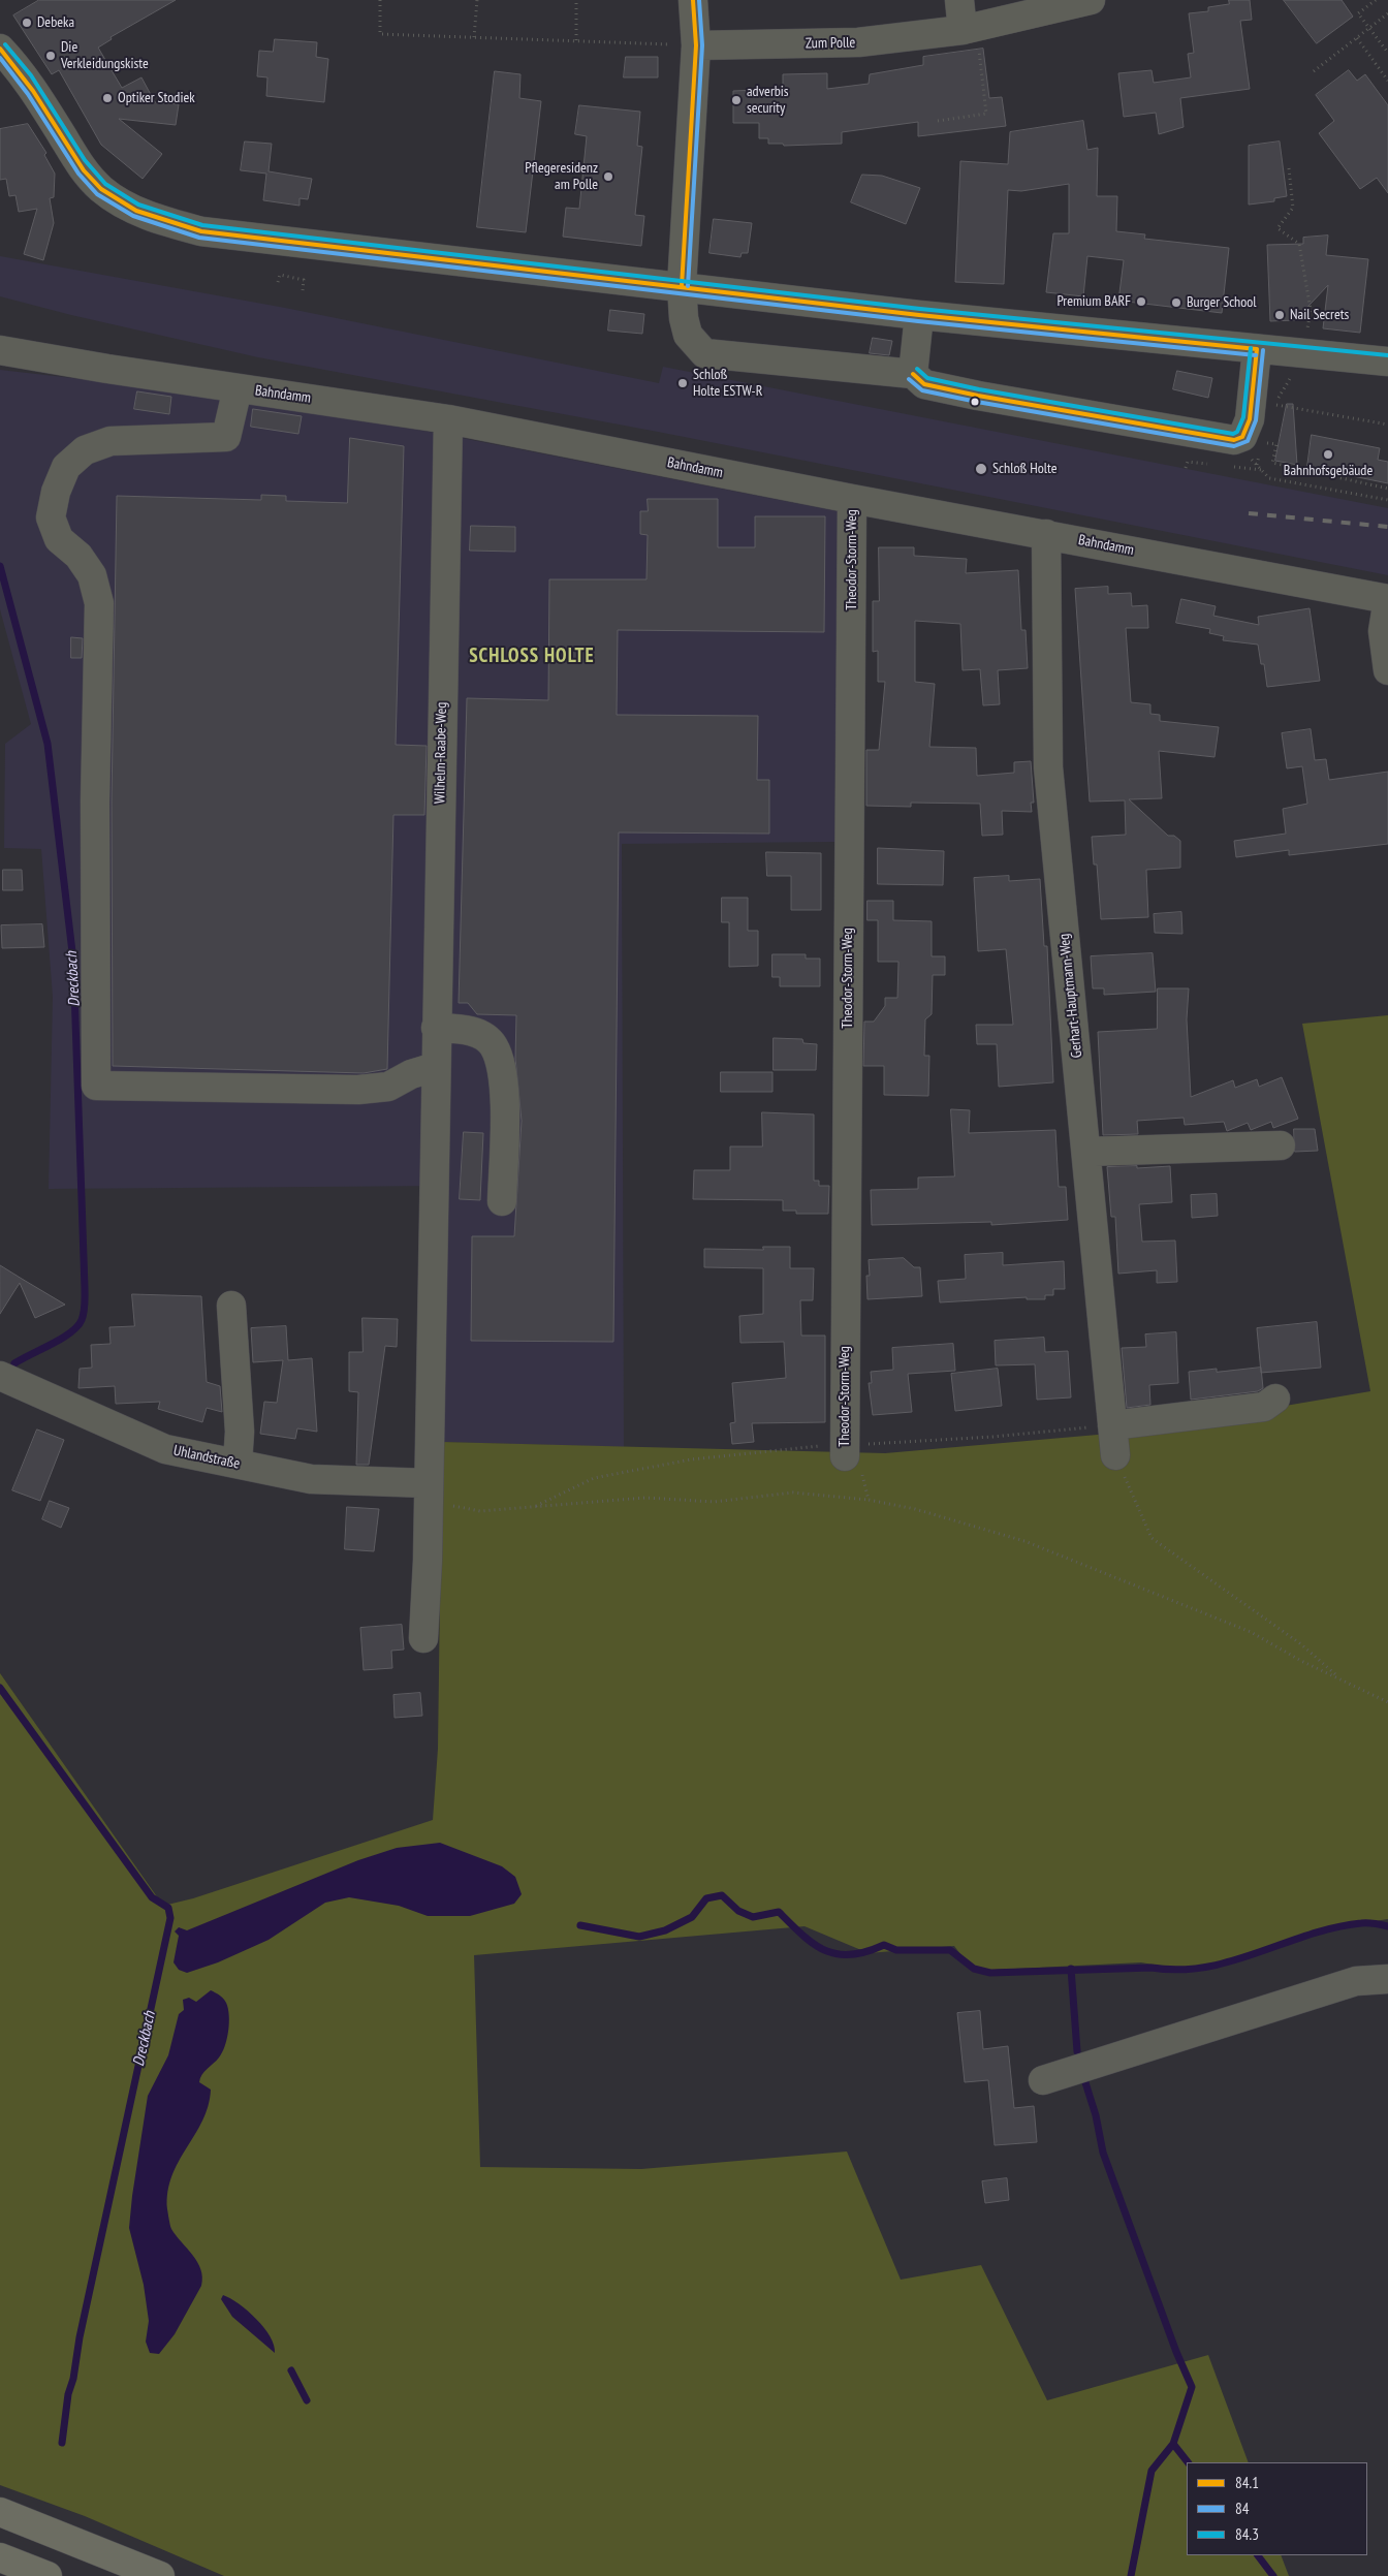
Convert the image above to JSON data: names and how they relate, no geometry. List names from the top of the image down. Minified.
{"streets":{"street":["Zum Polle","Bahndamm","Theodor-Storm-Weg","Wilhelm-Raabe-Weg","Gerhart-Hauptmann-Weg","Uhlandstraße"]},"crossings":[["Bahndamm","Theodor-Storm-Weg"],["Bahndamm","Wilhelm-Raabe-Weg"],["Bahndamm","Gerhart-Hauptmann-Weg"],["Wilhelm-Raabe-Weg","Uhlandstraße"]],"districts":["SCHLOSS HOLTE"],"water":["Dreckbach"],"places":["Debeka","Die Verkleidungskiste","Optiker Stodiek","adverbis security","Pflegeresidenz am Polle","Premium BARF","Burger School","Nail Secrets","Schloß Holte ESTW-R","Bahnhofsgebäude","Schloß Holte"],"lines":["transit line 84.1","transit line 84","transit line 84.3"],"legend":["84.1","84","84.3"]}
